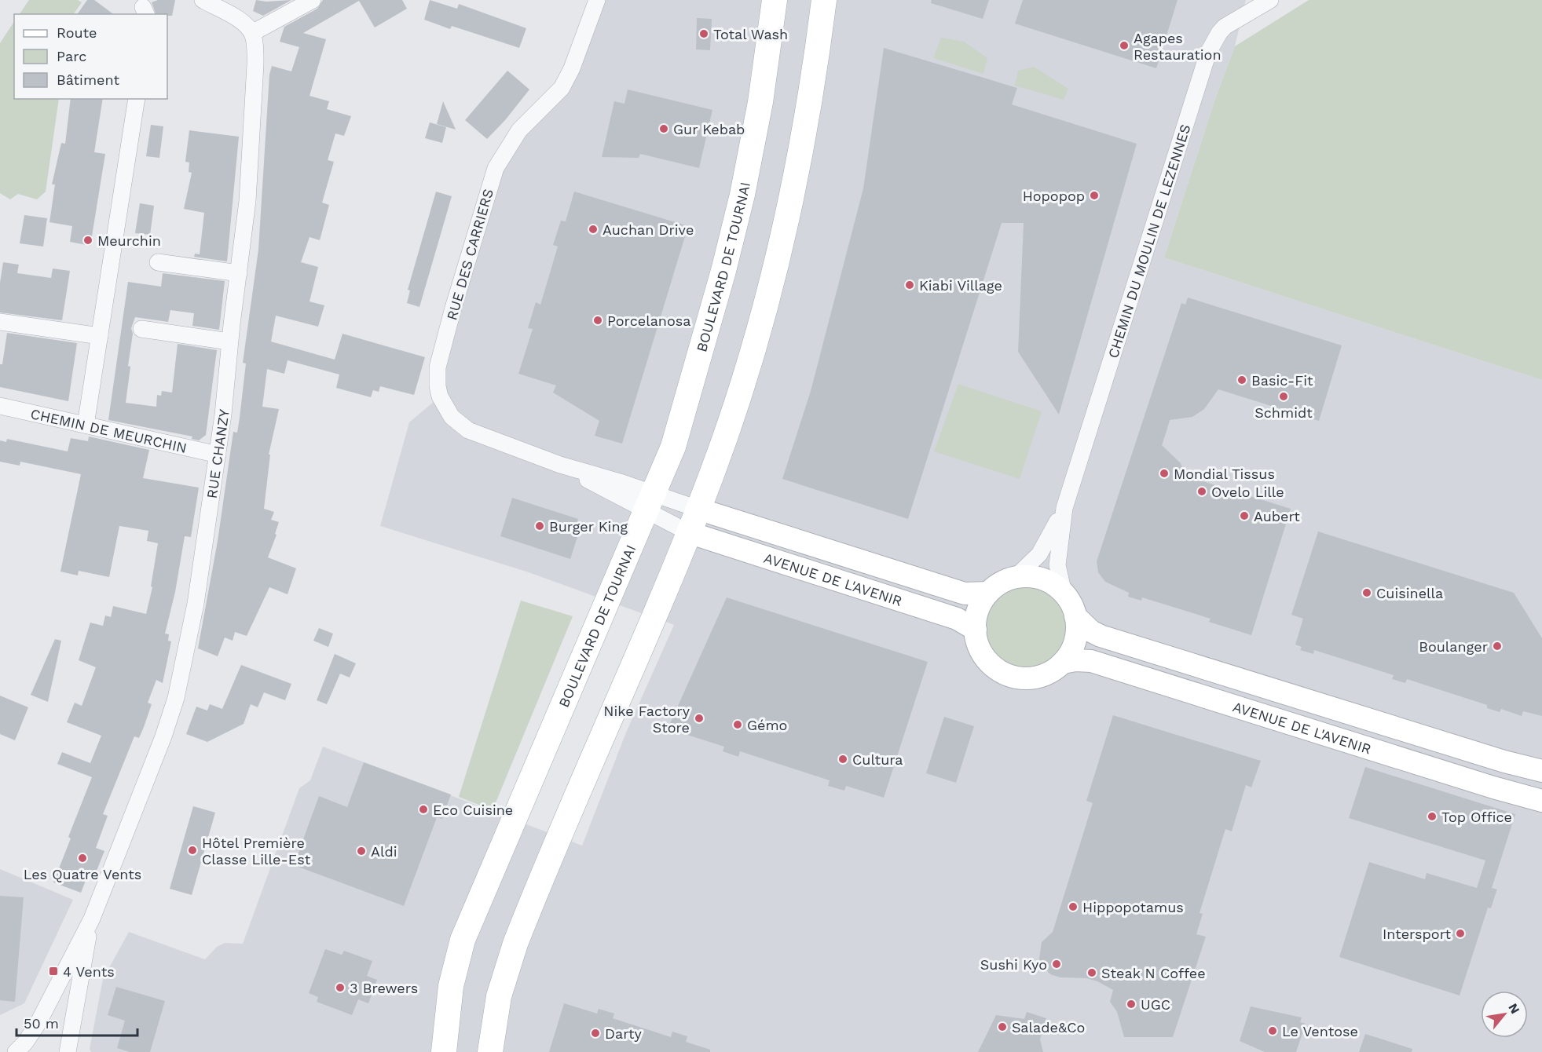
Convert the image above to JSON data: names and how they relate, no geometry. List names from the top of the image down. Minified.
{"streets":{"main road":["BOULEVARD DE TOURNAI","AVENUE DE L'AVENIR"],"street":["CHEMIN DU MOULIN DE LEZENNES","RUE DES CARRIERS","CHEMIN DE MEURCHIN","RUE CHANZY"]},"crossings":[["CHEMIN DU MOULIN DE LEZENNES","AVENUE DE L'AVENIR"],["RUE DES CARRIERS","BOULEVARD DE TOURNAI"],["RUE DES CARRIERS","AVENUE DE L'AVENIR"],["CHEMIN DE MEURCHIN","RUE CHANZY"]],"places":{"other":["Total Wash","Agapes Restauration","Gur Kebab","Hopopop","Auchan Drive","Meurchin","Kiabi Village","Porcelanosa","Basic-Fit","Schmidt","Mondial Tissus","Ovelo Lille","Aubert","Burger King","Cuisinella","Boulanger","Nike Factory Store","Gémo","Cultura","Eco Cuisine","Top Office","Hôtel Première Classe Lille-Est","Aldi","Les Quatre Vents","Hippopotamus","Intersport","Sushi Kyo","Steak N Coffee","3 Brewers","UGC","Salade&Co","Le Ventose","Darty"],"transit":["4 Vents"]},"legend":["Route","Parc","Bâtiment"],"scale_bar":"50 m","north":"top right"}
